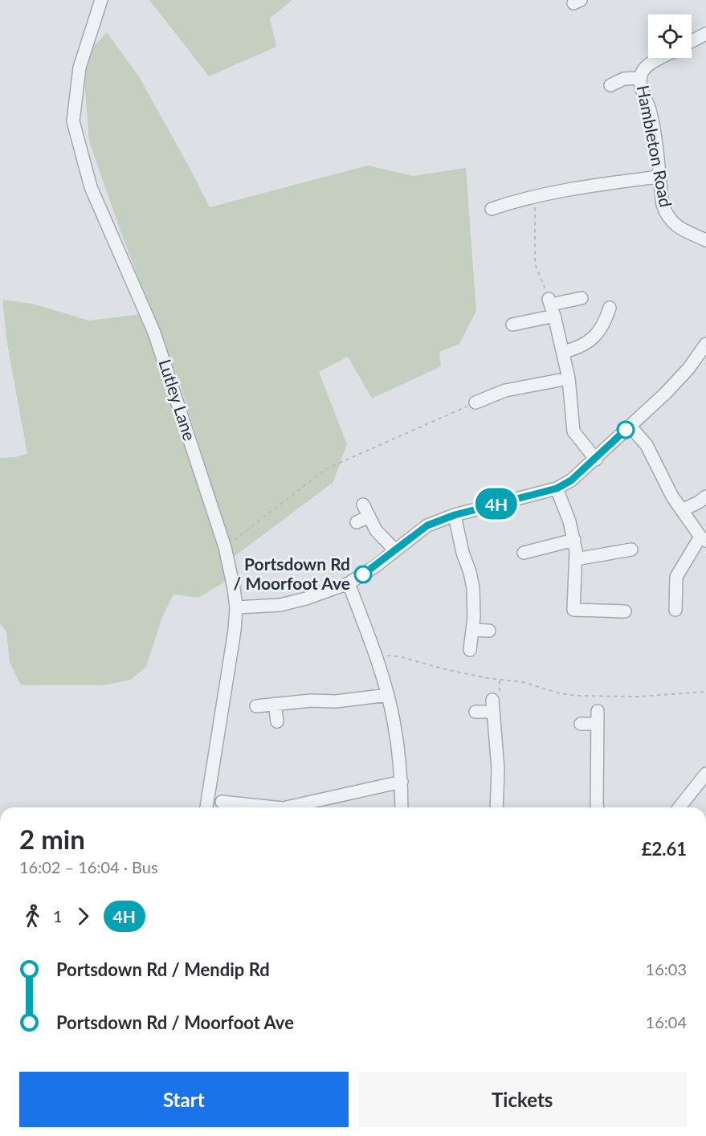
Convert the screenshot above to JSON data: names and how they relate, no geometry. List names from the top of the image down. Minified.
{"streets":{"street":["Hambleton Road","Lutley Lane"]},"places":["Portsdown Rd / Moorfoot Ave"],"lines":["bus line 4H"],"page":{"on_map":"4H","heading":["2 min","16:02 – 16:04 · Bus","£2.61"],"legs":["1","4H"],"list":[{"name":"Portsdown Rd / Mendip Rd","value":"16:03"},{"name":"Portsdown Rd / Moorfoot Ave","value":"16:04"}],"buttons":["Start","Tickets"]}}
